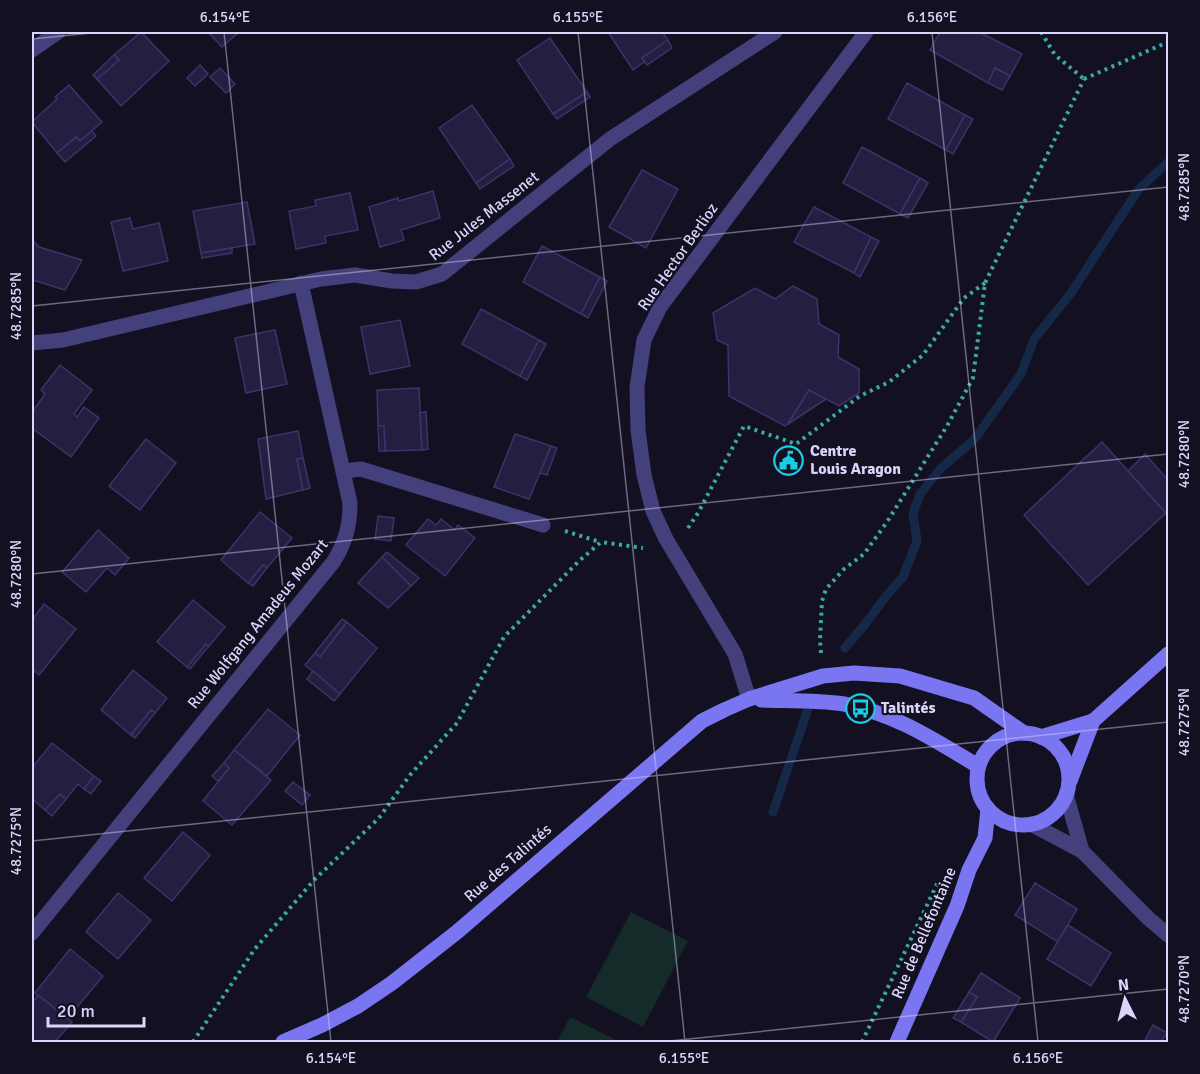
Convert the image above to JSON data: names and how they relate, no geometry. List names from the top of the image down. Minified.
{"streets":{"street":["Rue Jules Massenet","Rue Hector Berlioz","Rue Wolfgang Amadeus Mozart","Rue des Talintés","Rue de Bellefontaine"]},"crossings":[["Rue Jules Massenet","Rue Wolfgang Amadeus Mozart"],["Rue Hector Berlioz","Rue des Talintés"],["Rue des Talintés","Rue de Bellefontaine"]],"places":{"public building":["Centre Louis Aragon"],"bus stop":["Talintés"]},"scale_bar":"20 m","north":"top","coordinates":["6.154°E","6.155°E","6.156°E","48.7285°N","48.7280°N","48.7275°N","48.7270°N"]}
